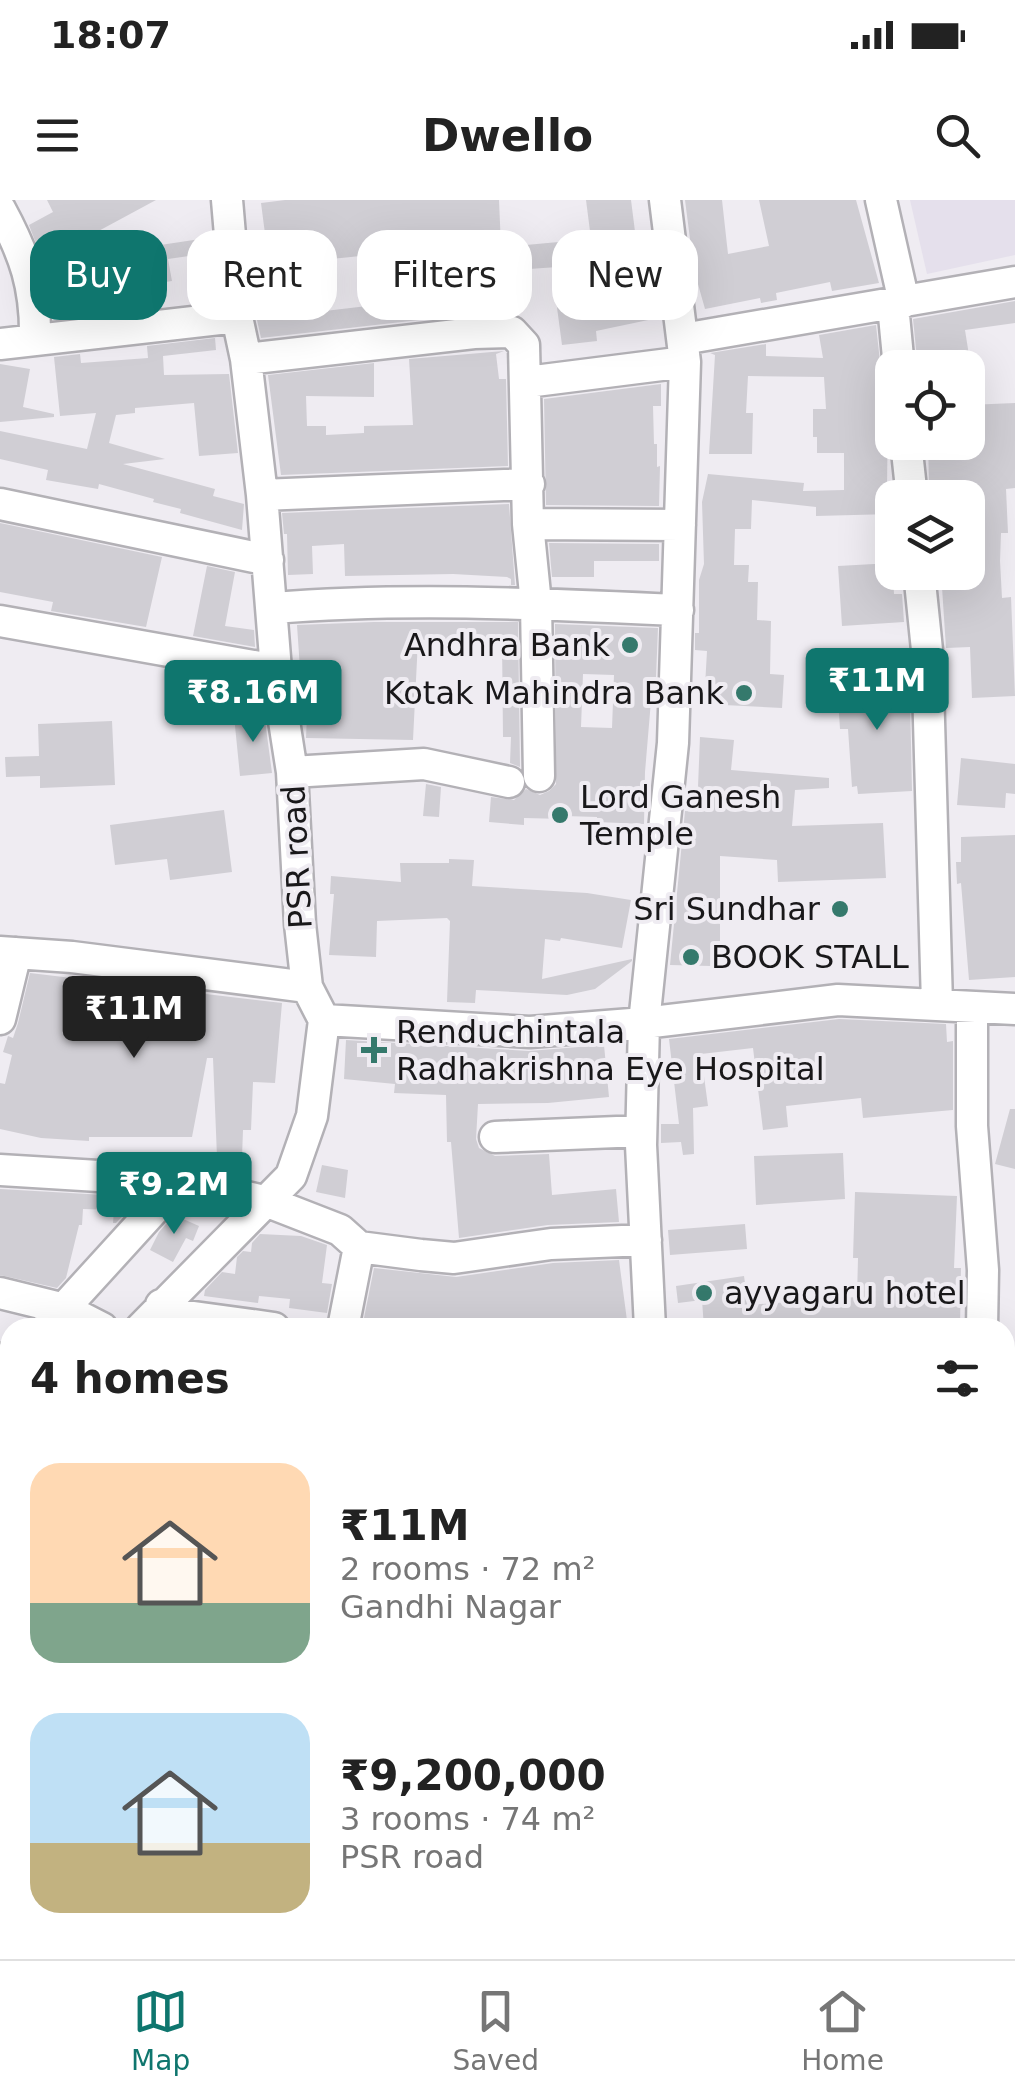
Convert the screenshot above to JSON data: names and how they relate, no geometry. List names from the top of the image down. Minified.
{"streets":{"street":["PSR road"]},"places":{"other":["Andhra Bank","Kotak Mahindra Bank","Lord Ganesh Temple","Sri Sundhar","BOOK STALL","ayyagaru hotel"],"health":["Renduchintala Radhakrishna Eye Hospital"]},"page":{"status":"18:07","header":"Dwello","chip":["Buy","Rent","Filters","New"],"price":["₹11M","₹8.16M","₹11M","₹9.2M"],"heading":"4 homes","list":[{"name":"₹11M","note":"2 rooms · 72 m² · Gandhi Nagar"},{"name":"₹9,200,000","note":"3 rooms · 74 m² · PSR road"}],"tabs":["Map","Saved","Home"]}}
